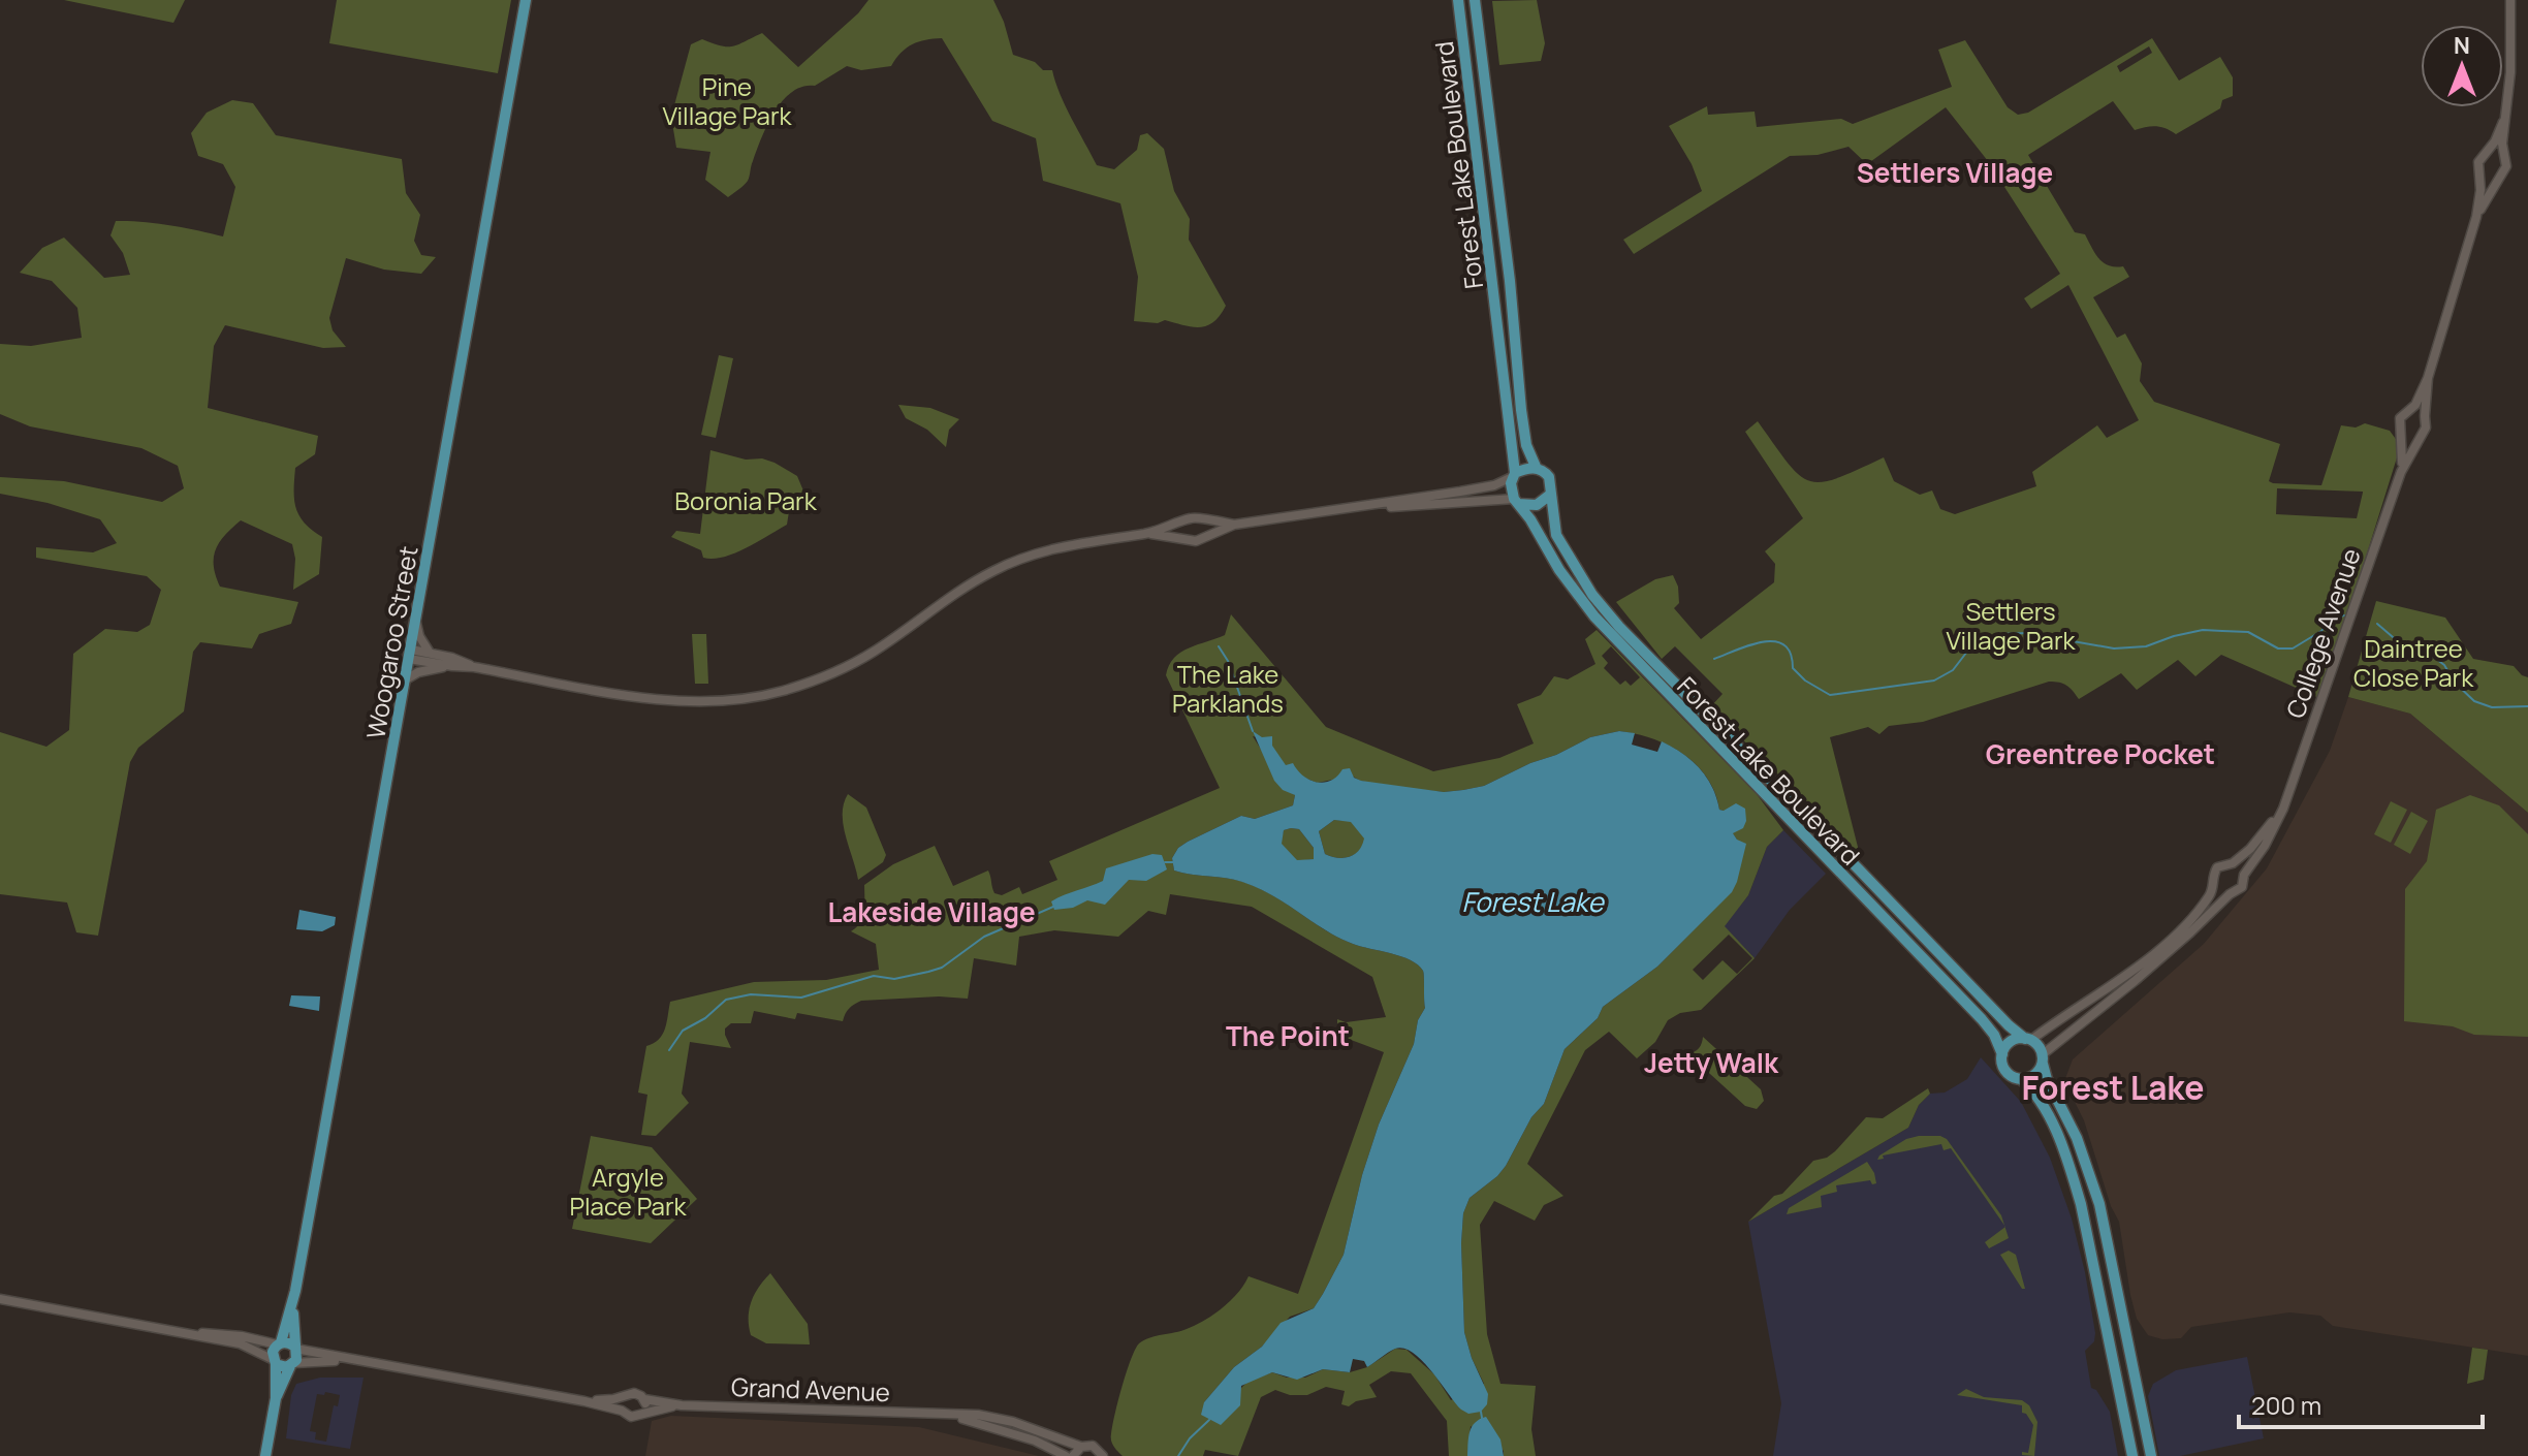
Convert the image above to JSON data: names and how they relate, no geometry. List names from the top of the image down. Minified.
{"streets":{"main road":["Forest Lake Boulevard","Woogaroo Street"],"street":["College Avenue","Grand Avenue"]},"crossings":[["Forest Lake Boulevard","College Avenue"],["Woogaroo Street","Grand Avenue"]],"districts":["Settlers Village","Greentree Pocket","Lakeside Village","The Point","Jetty Walk","Forest Lake"],"water":["Forest Lake"],"parks":["Pine Village Park","Boronia Park","Settlers Village Park","Daintree Close Park","The Lake Parklands","Argyle Place Park"],"scale_bar":"200 m","north":"top"}
